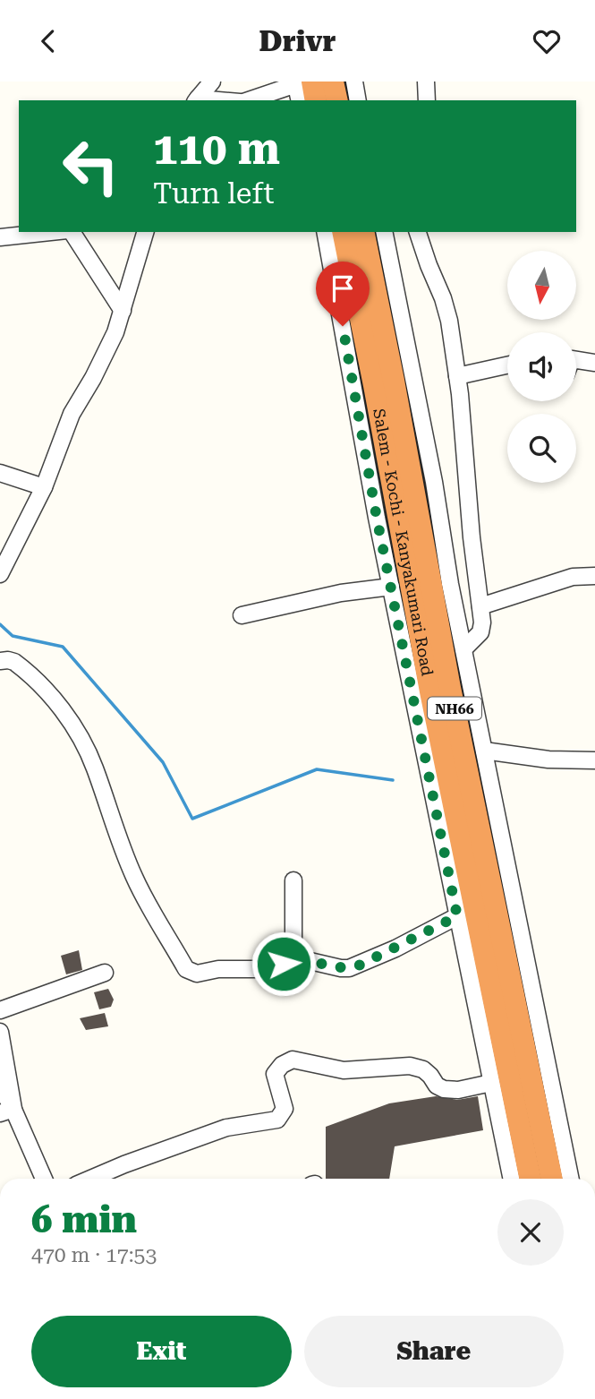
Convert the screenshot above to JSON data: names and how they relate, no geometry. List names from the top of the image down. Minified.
{"streets":{"highway":["Salem - Kochi - Kanyakumari Road","NH66"]},"north":"bottom","page":{"header":"Drivr","turn":["110 m","Turn left"],"heading":["6 min","470 m · 17:53"],"buttons":["Exit","Share"]}}
